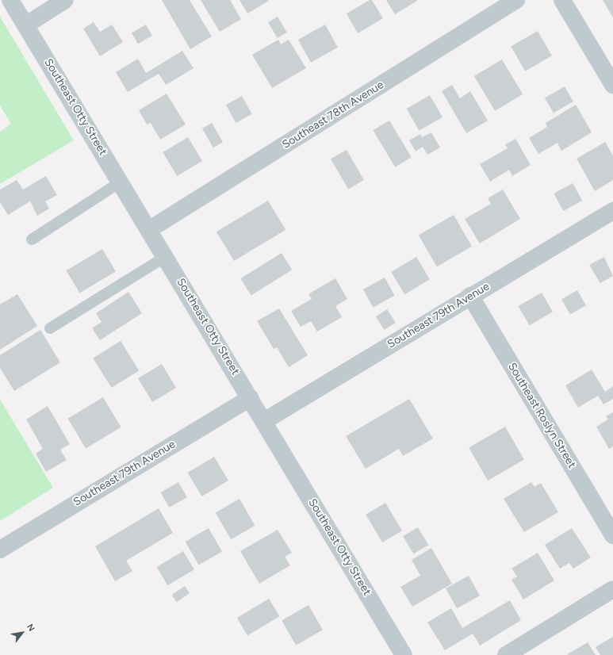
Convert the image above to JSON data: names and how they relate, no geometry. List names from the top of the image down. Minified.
{"streets":{"street":["Southeast Otty Street","Southeast 78th Avenue","Southeast 79th Avenue","Southeast Roslyn Street"]},"crossings":[["Southeast Otty Street","Southeast 78th Avenue"],["Southeast Otty Street","Southeast 79th Avenue"],["Southeast 79th Avenue","Southeast Roslyn Street"]],"north":"top right"}
